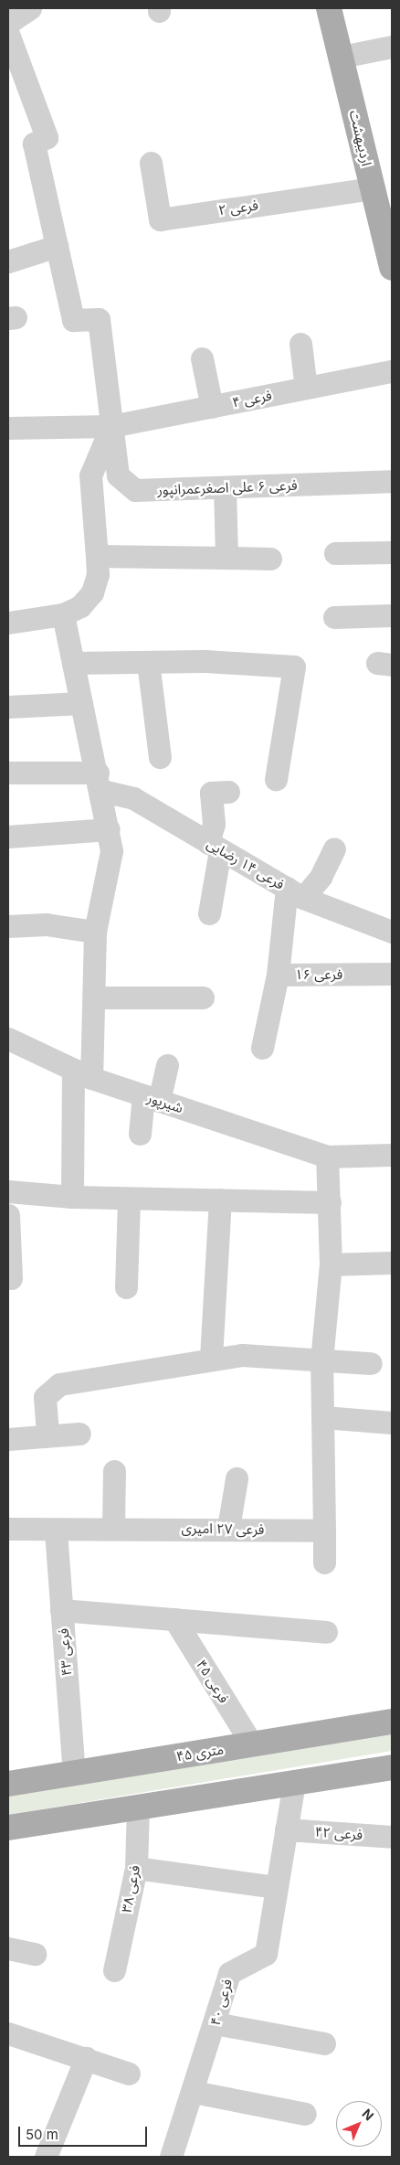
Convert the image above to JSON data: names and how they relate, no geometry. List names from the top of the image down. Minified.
{"streets":{"main road":["اردیبهشت","۴۵ متری"],"street":["فرعی ۲","فرعی ۴","فرعی ۶ علی اصغرعمرانپور","فرعی ۱۴ رضایی","فرعی ۱۶","شیرپور","فرعی ۲۷ امیری","فرعی ۴۳","فرعی ۴۵","فرعی ۴۲","فرعی ۳۸","فرعی ۴۰"]},"crossings":[["اردیبهشت","فرعی ۲"],["فرعی ۴","فرعی ۶ علی اصغرعمرانپور"],["فرعی ۱۴ رضایی","فرعی ۱۶"],["فرعی ۲۷ امیری","فرعی ۴۳"],["فرعی ۴۳","۴۵ متری"],["فرعی ۴۵","۴۵ متری"],["فرعی ۴۲","فرعی ۴۰"]],"scale_bar":"50 m","north":"top right"}
